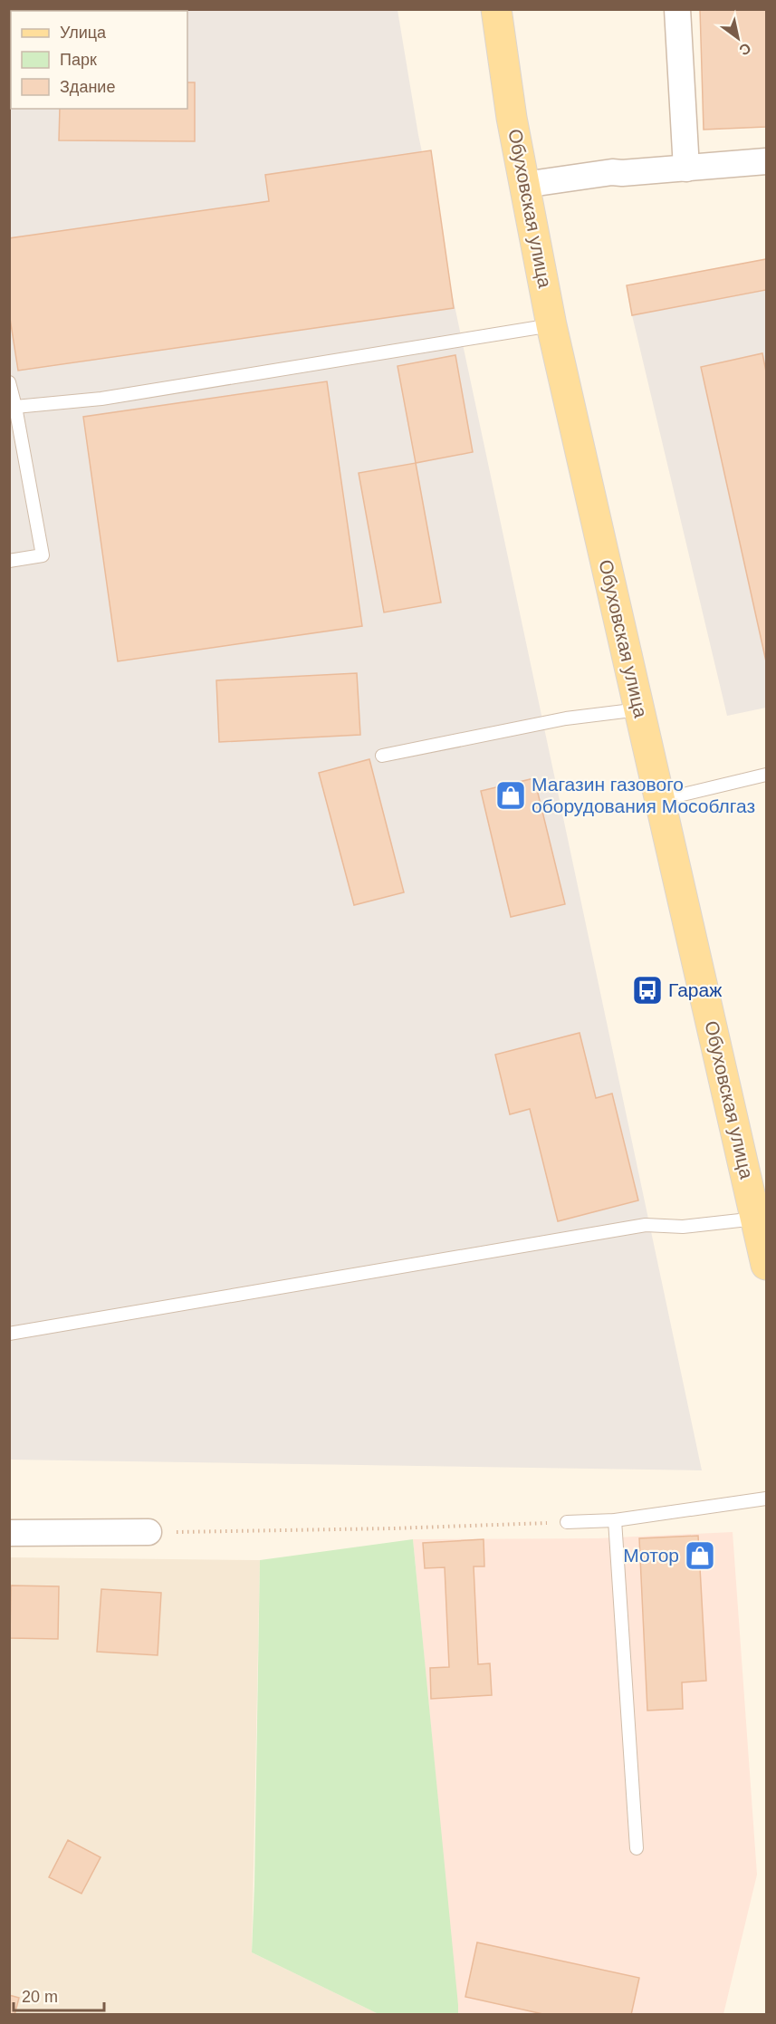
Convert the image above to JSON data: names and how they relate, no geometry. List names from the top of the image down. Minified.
{"streets":{"main road":["Обуховская улица"]},"places":{"shop":["Магазин газового оборудования Мособлгаз","Мотор"],"bus stop":["Гараж"]},"legend":["Улица","Парк","Здание"],"scale_bar":"20 m","north":"bottom right"}
